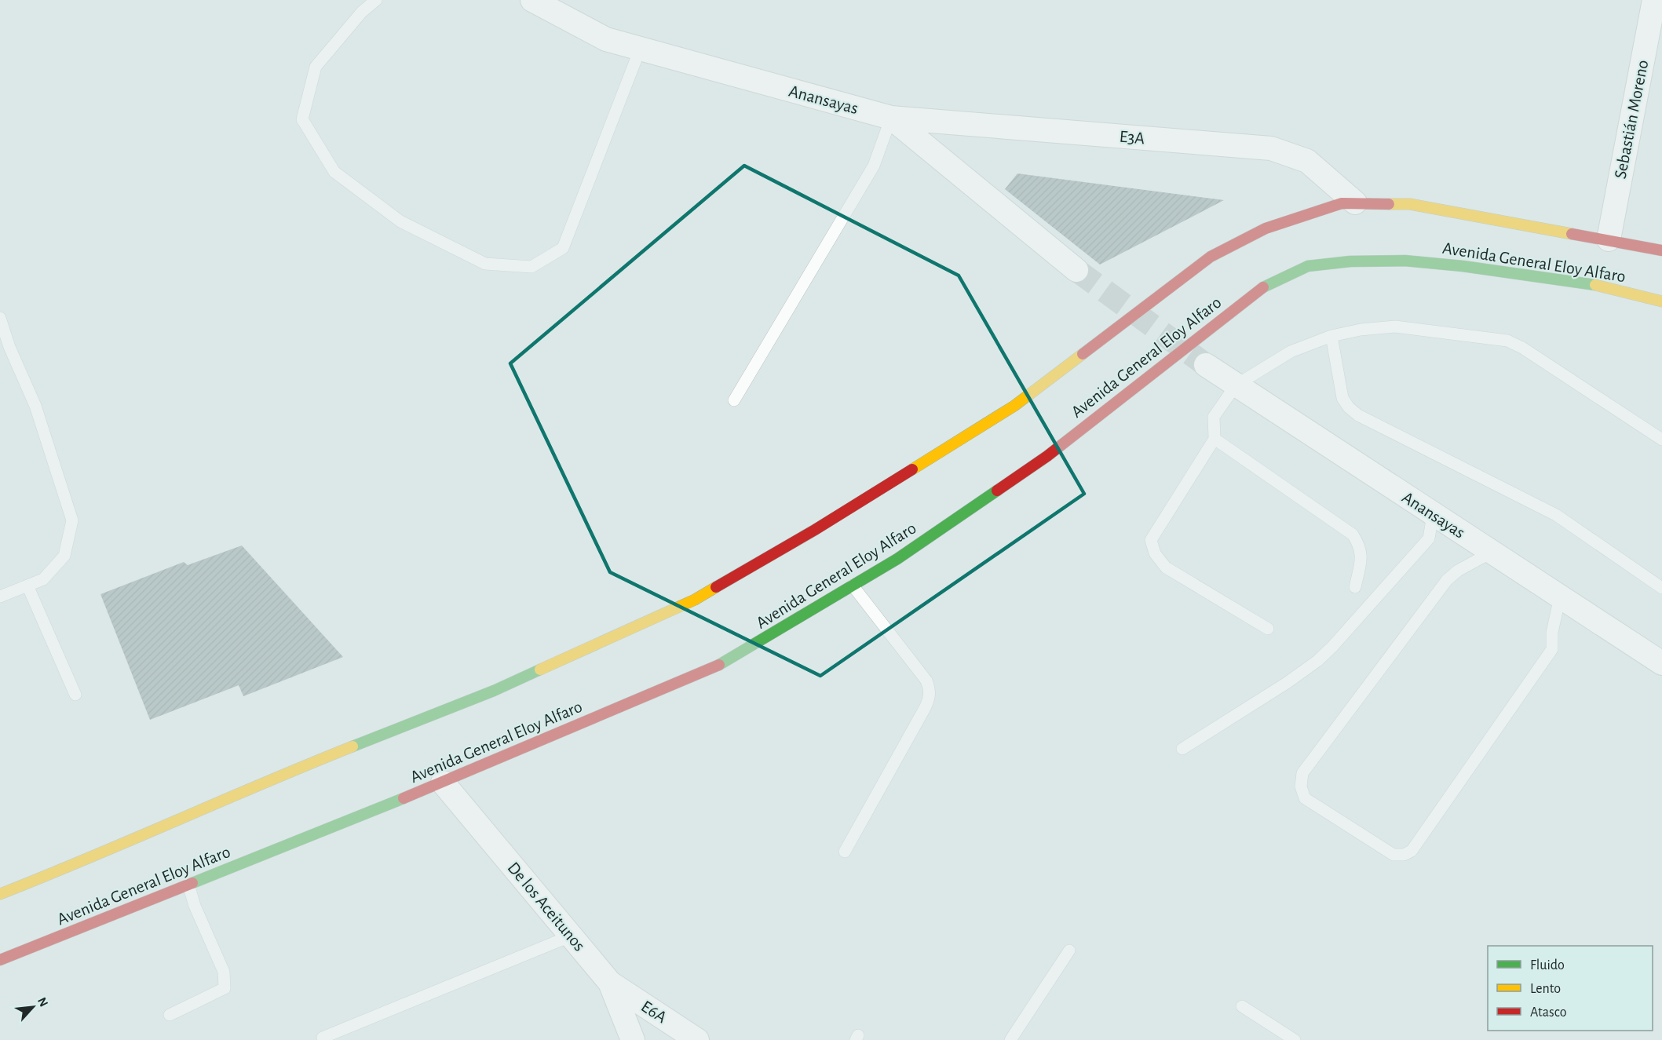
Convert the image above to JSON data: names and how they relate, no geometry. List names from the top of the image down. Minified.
{"streets":{"main road":["Avenida General Eloy Alfaro"],"street":["Anansayas","Sebastián Moreno","E3A","De los Aceitunos","E6A"]},"crossings":[["Anansayas","E3A"],["Sebastián Moreno","Avenida General Eloy Alfaro"],["E3A","Avenida General Eloy Alfaro"],["Avenida General Eloy Alfaro","De los Aceitunos"],["De los Aceitunos","E6A"]],"legend":["Fluido","Lento","Atasco"],"north":"top right"}
